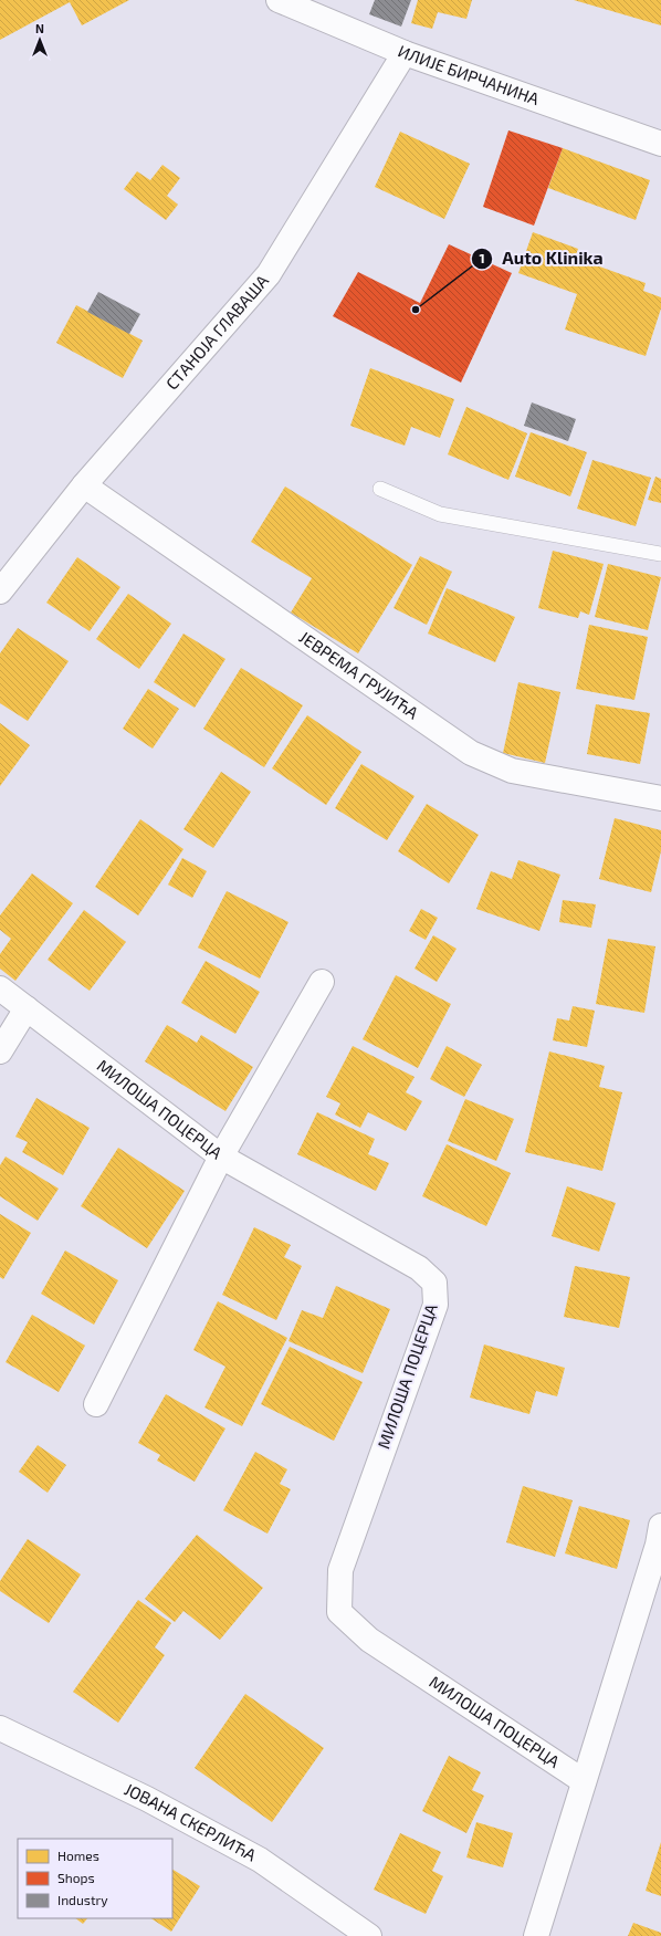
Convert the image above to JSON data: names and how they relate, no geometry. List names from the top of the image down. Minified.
{"streets":{"street":["ИЛИЈЕ БИРЧАНИНА","СТАНОЈА ГЛАВАША","ЈЕВРЕМА ГРУЈИЋА","МИЛОША ПОЦЕРЦА","ЈОВАНА СКЕРЛИЋА"]},"crossings":[["ИЛИЈЕ БИРЧАНИНА","СТАНОЈА ГЛАВАША"],["СТАНОЈА ГЛАВАША","ЈЕВРЕМА ГРУЈИЋА"]],"places":["Auto Klinika"],"legend":["Homes","Shops","Industry"],"north":"top"}
